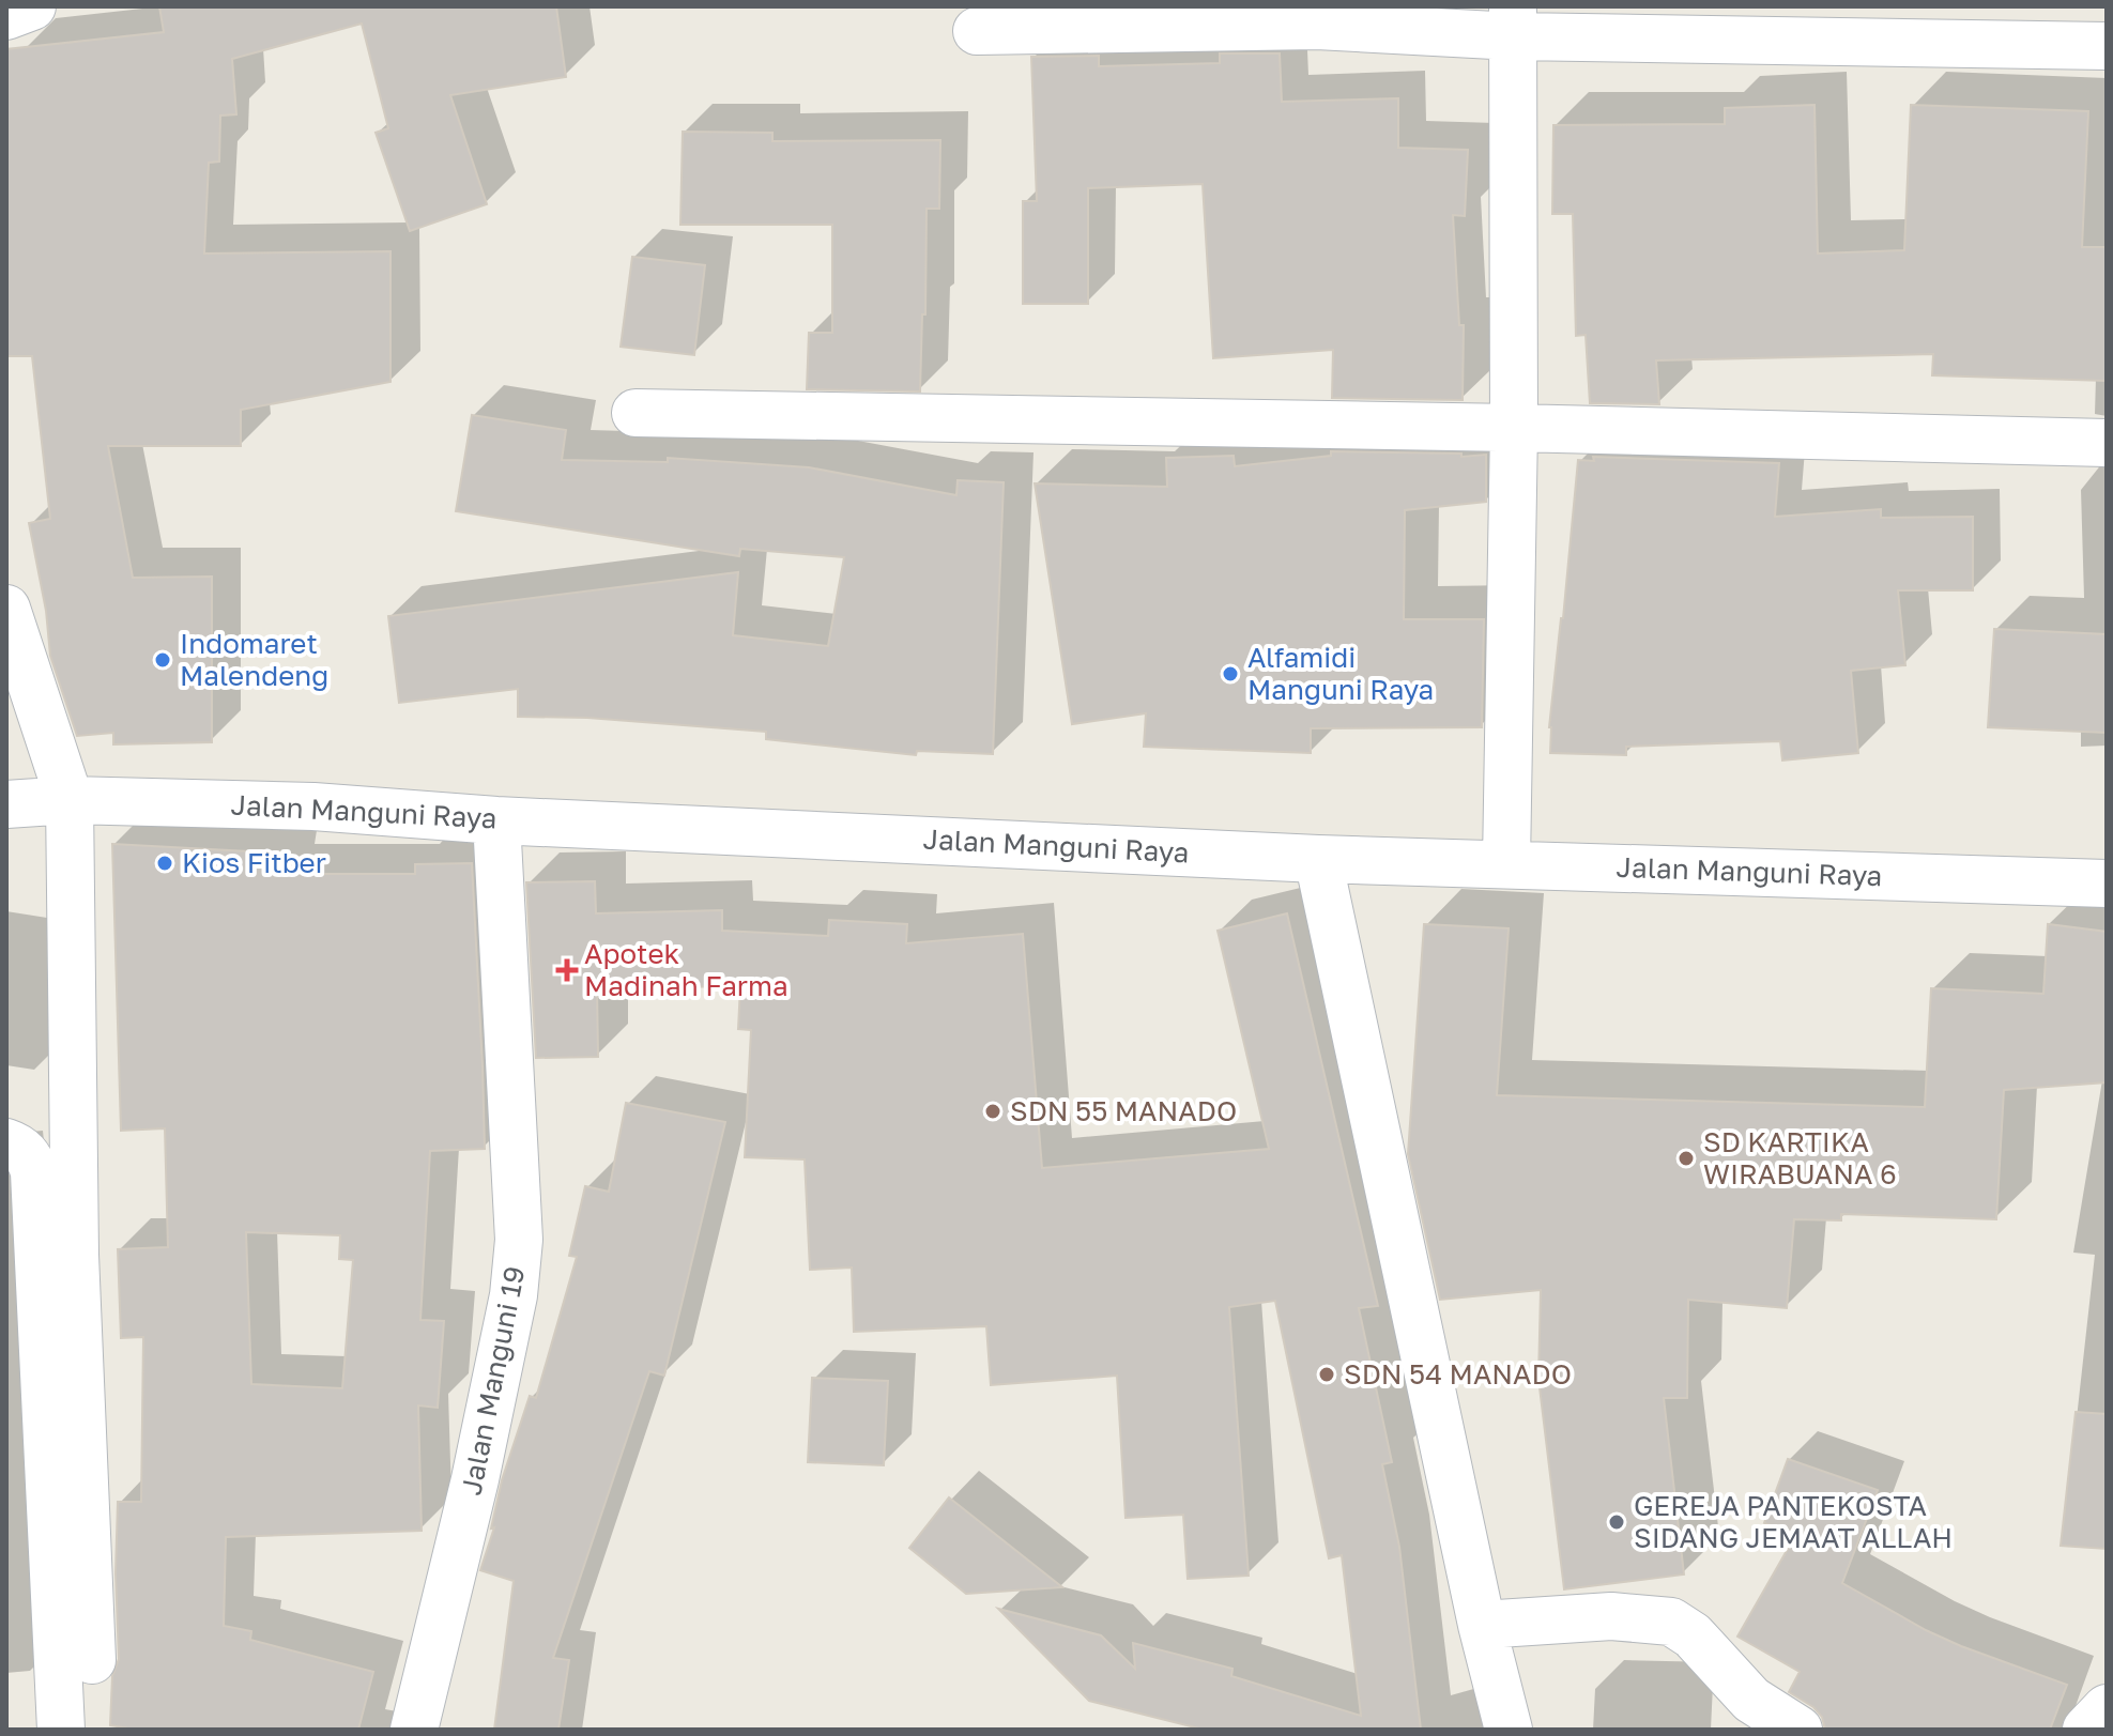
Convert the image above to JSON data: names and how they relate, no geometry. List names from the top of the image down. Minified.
{"streets":{"street":["Jalan Manguni Raya","Jalan Manguni 19"]},"crossings":[["Jalan Manguni Raya","Jalan Manguni 19"]],"places":{"other":["Indomaret Malendeng","Alfamidi Manguni Raya","Kios Fitber","SDN 55 MANADO","SD KARTIKA WIRABUANA 6","SDN 54 MANADO","GEREJA PANTEKOSTA SIDANG JEMAAT ALLAH"],"health":["Apotek Madinah Farma"]}}
